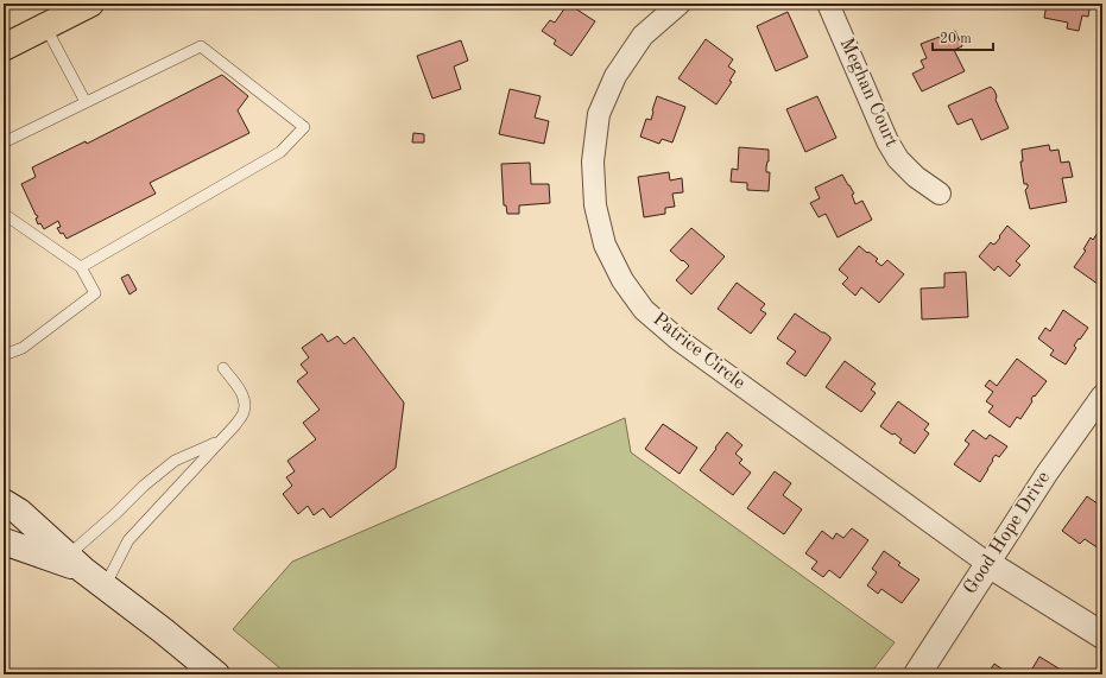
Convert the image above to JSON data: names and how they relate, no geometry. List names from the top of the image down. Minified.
{"streets":{"main road":["Good Hope Drive"],"street":["Meghan Court","Patrice Circle"]},"crossings":[["Patrice Circle","Good Hope Drive"]],"scale_bar":"20 m"}
